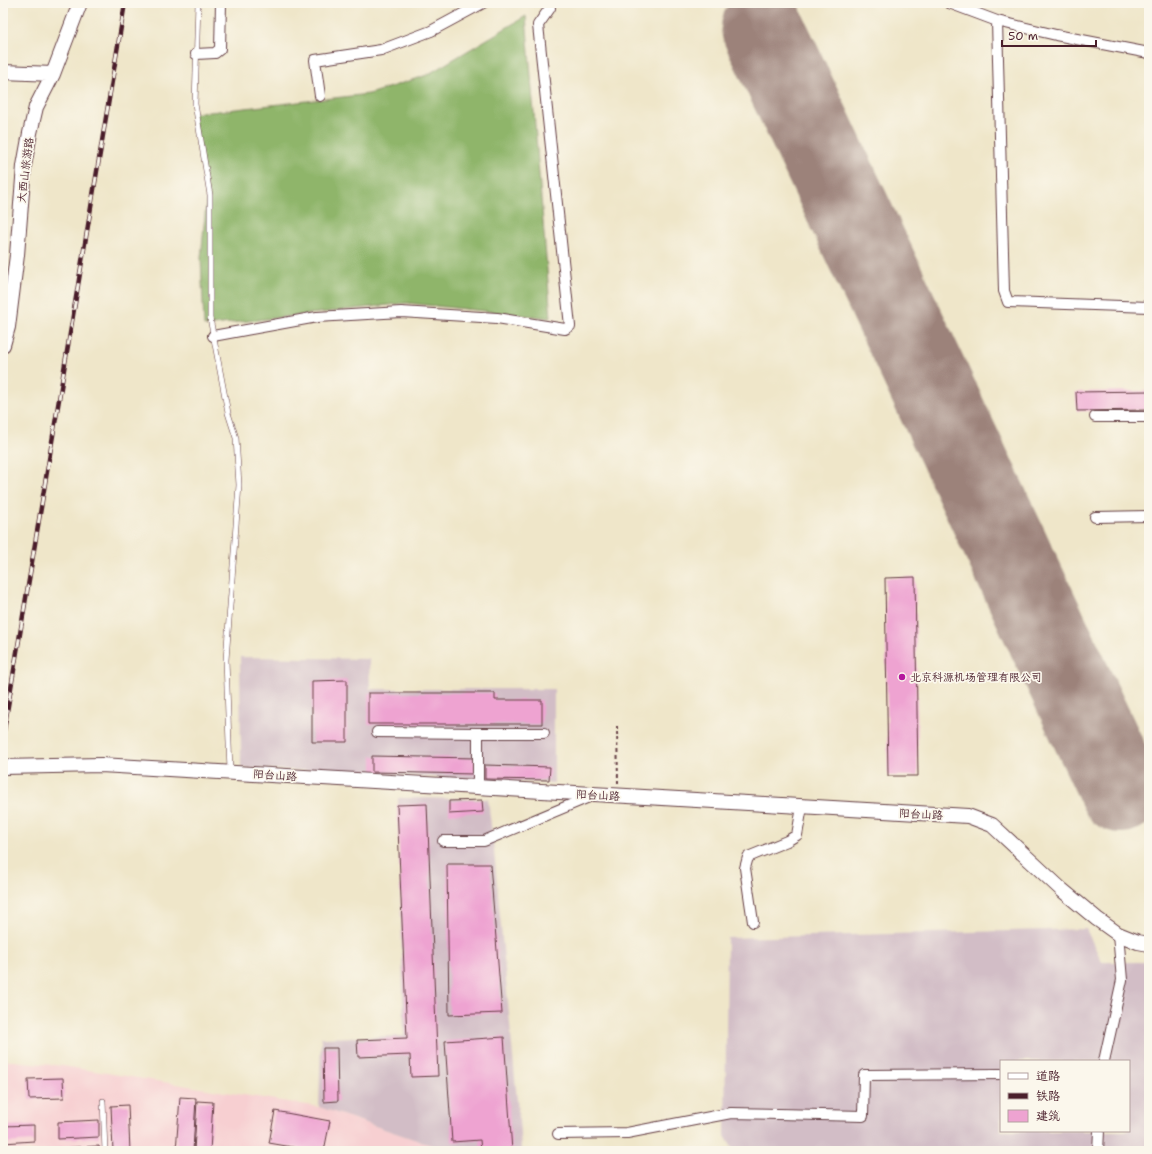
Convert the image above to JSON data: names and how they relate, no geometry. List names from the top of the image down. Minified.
{"streets":{"street":["大西山旅游路","阳台山路"]},"places":["北京科源机场管理有限公司"],"legend":["道路","铁路","建筑"],"scale_bar":"50 m"}
